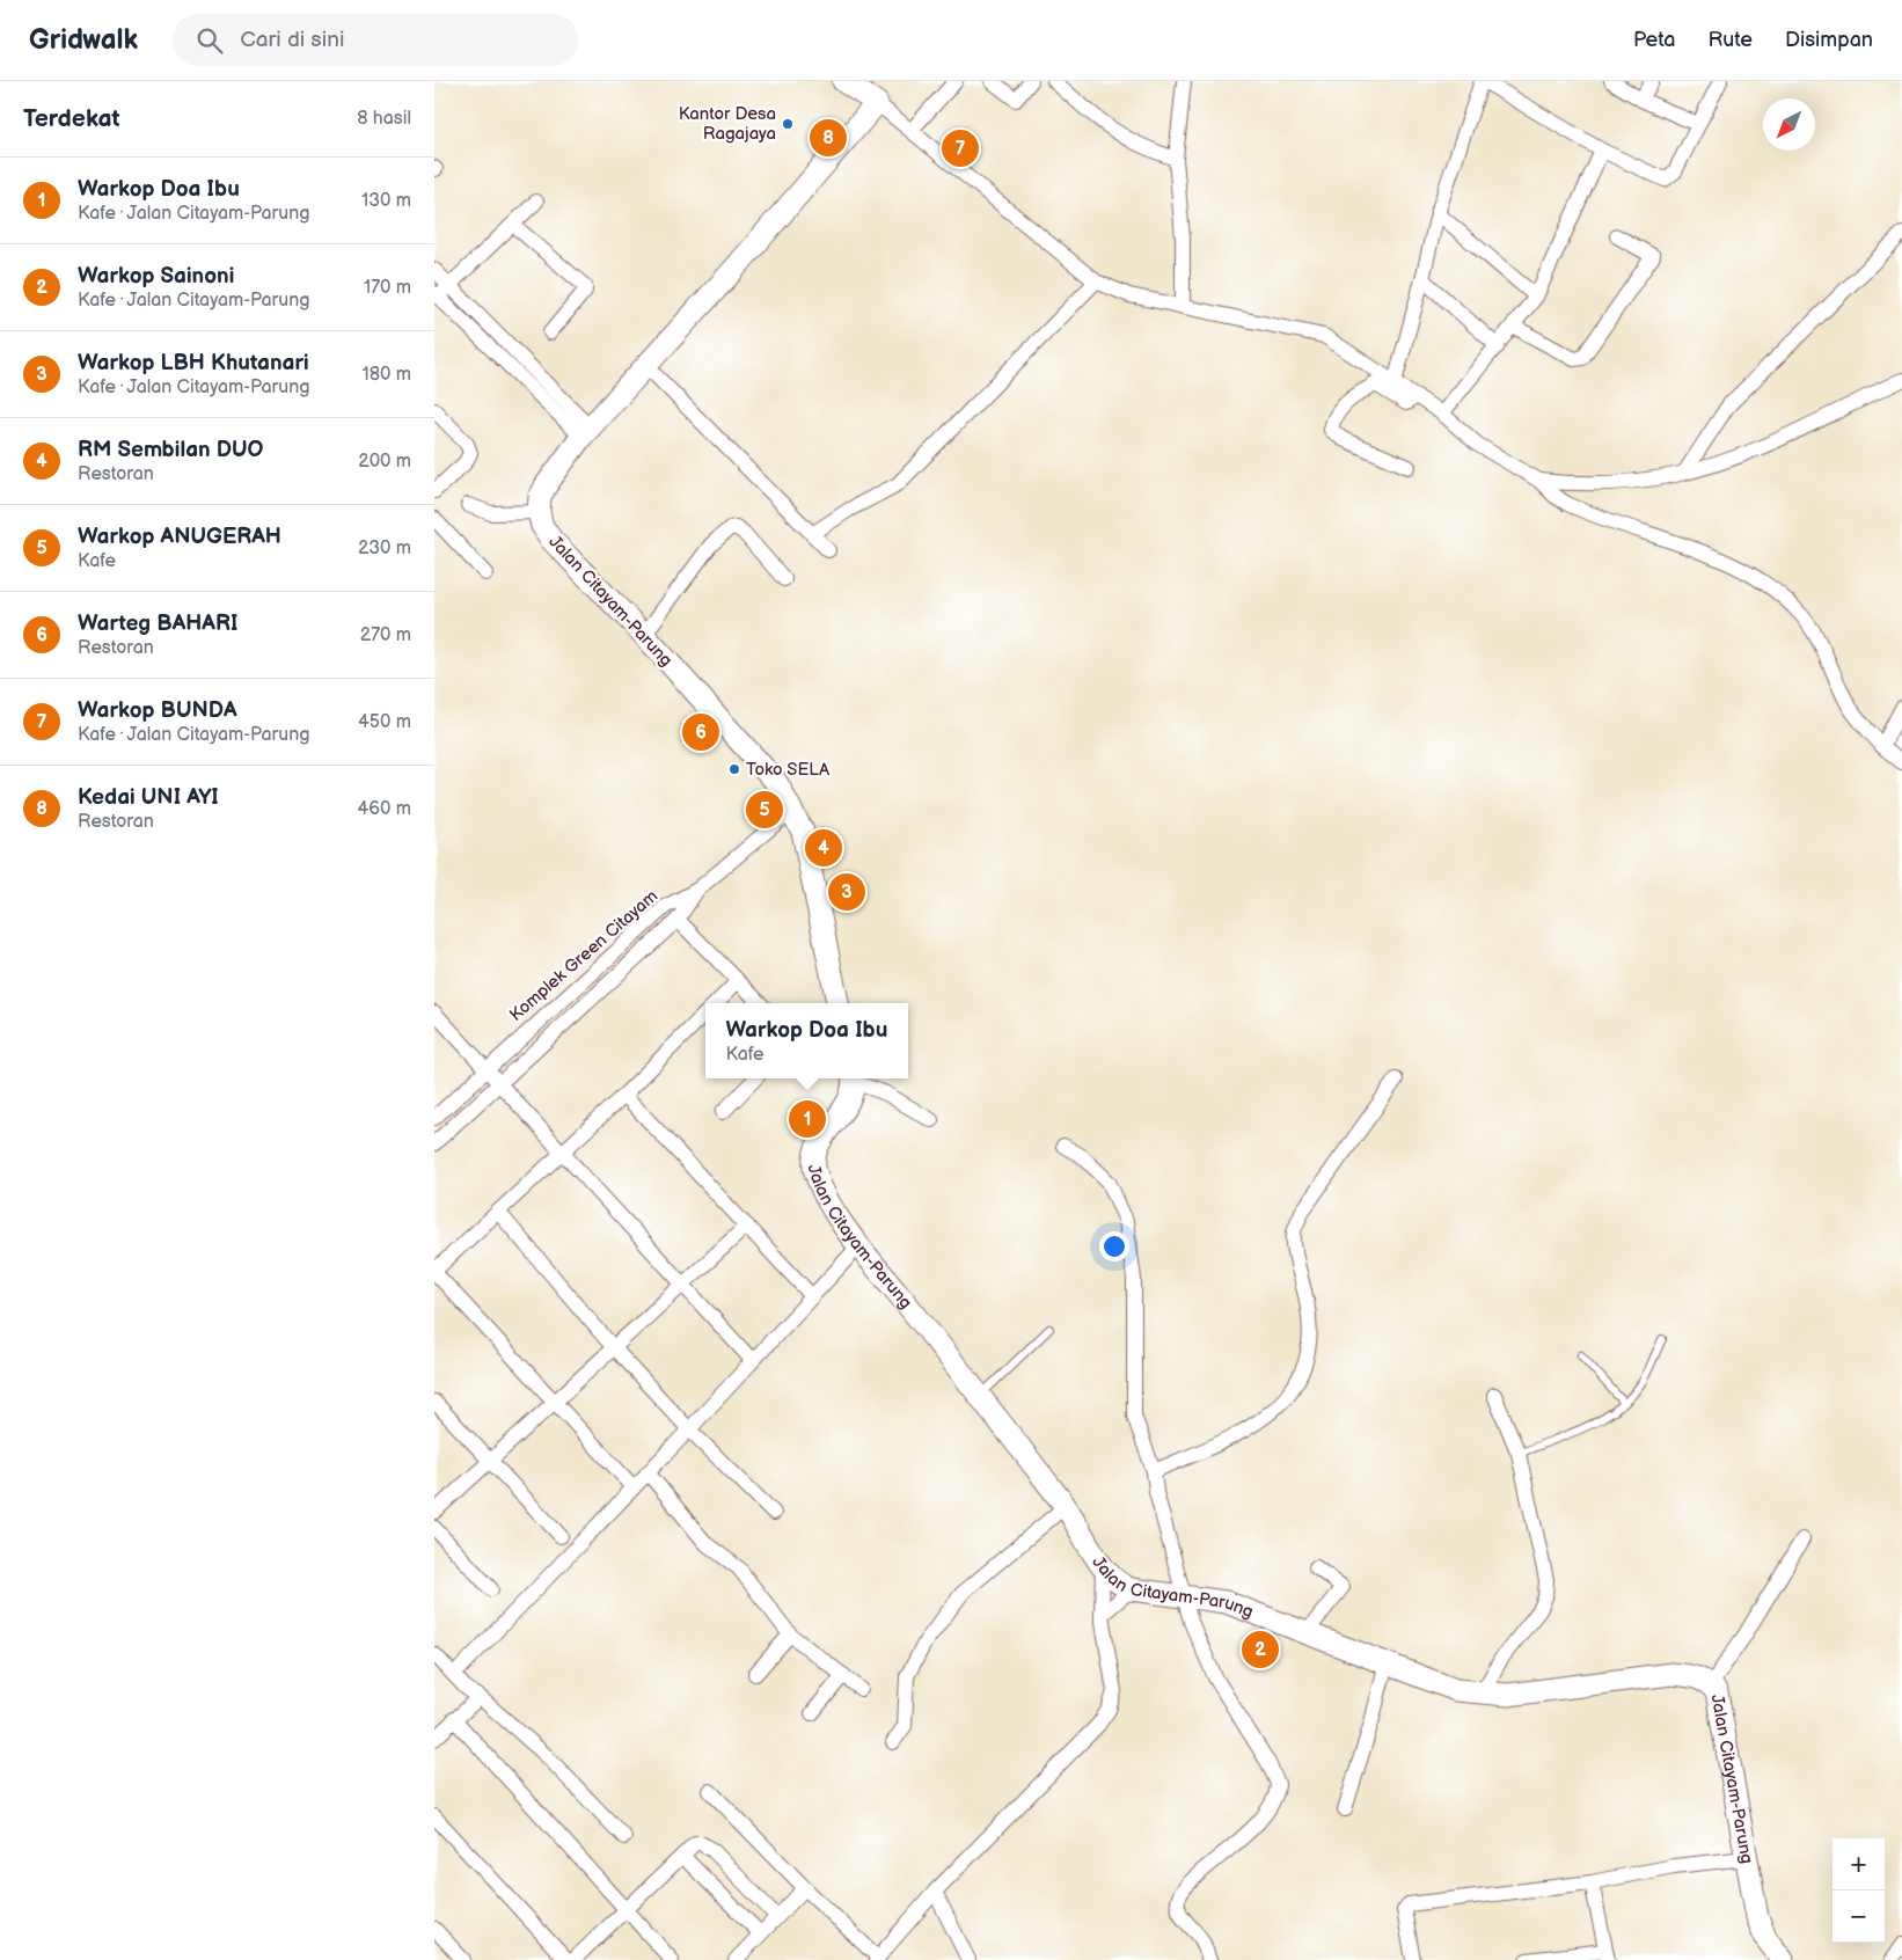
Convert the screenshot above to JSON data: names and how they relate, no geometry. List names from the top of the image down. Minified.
{"streets":{"street":["Jalan Citayam-Parung","Komplek Green Citayam"]},"crossings":[["Jalan Citayam-Parung","Komplek Green Citayam"]],"places":["Kantor Desa Ragajaya","Toko SELA"],"north":"bottom left","page":{"header":"Gridwalk","search":"Cari di sini","nav":["Peta","Rute","Disimpan"],"heading":["Terdekat","8 hasil"],"pins":["8","7","6","5","4","3","1","2"],"list":[{"mark":"1","name":"Warkop Doa Ibu","note":"Kafe · Jalan Citayam-Parung","value":"130 m"},{"mark":"2","name":"Warkop Sainoni","note":"Kafe · Jalan Citayam-Parung","value":"170 m"},{"mark":"3","name":"Warkop LBH Khutanari","note":"Kafe · Jalan Citayam-Parung","value":"180 m"},{"mark":"4","name":"RM Sembilan DUO","note":"Restoran","value":"200 m"},{"mark":"5","name":"Warkop ANUGERAH","note":"Kafe","value":"230 m"},{"mark":"6","name":"Warteg BAHARI","note":"Restoran","value":"270 m"},{"mark":"7","name":"Warkop BUNDA","note":"Kafe · Jalan Citayam-Parung","value":"450 m"},{"mark":"8","name":"Kedai UNI AYI","note":"Restoran","value":"460 m"}],"popup":["Warkop Doa Ibu","Kafe"],"map_buttons":["+","−"]}}
